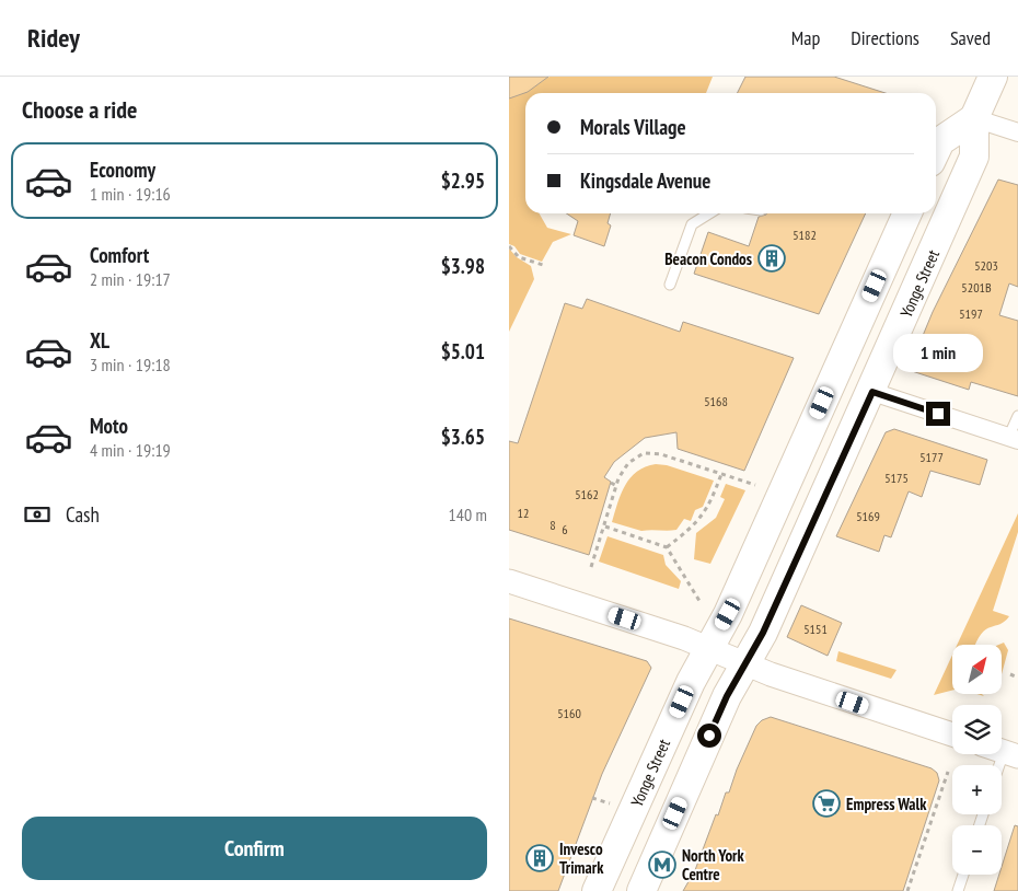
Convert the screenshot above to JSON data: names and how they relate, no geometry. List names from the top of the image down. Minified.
{"streets":{"main road":["Yonge Street"]},"places":{"building":["Beacon Condos","Invesco Trimark"],"supermarket":["Empress Walk"],"metro station":["North York Centre"]},"house_numbers":["5182","5203","5201B","5197","5168","5177","5175","5162","12","5169","8","6","5151","5160"],"north":"top right","page":{"header":"Ridey","nav":["Map","Directions","Saved"],"heading":"Choose a ride","banner":["Morals Village","Kingsdale Avenue"],"list":[{"name":"Economy","note":"1 min · 19:16","value":"$2.95"},{"name":"Comfort","note":"2 min · 19:17","value":"$3.98"},{"name":"XL","note":"3 min · 19:18","value":"$5.01"},{"name":"Moto","note":"4 min · 19:19","value":"$3.65"}],"bubble":"1 min","pay":["Cash","140 m"],"map_buttons":["+","−"],"buttons":"Confirm"}}
